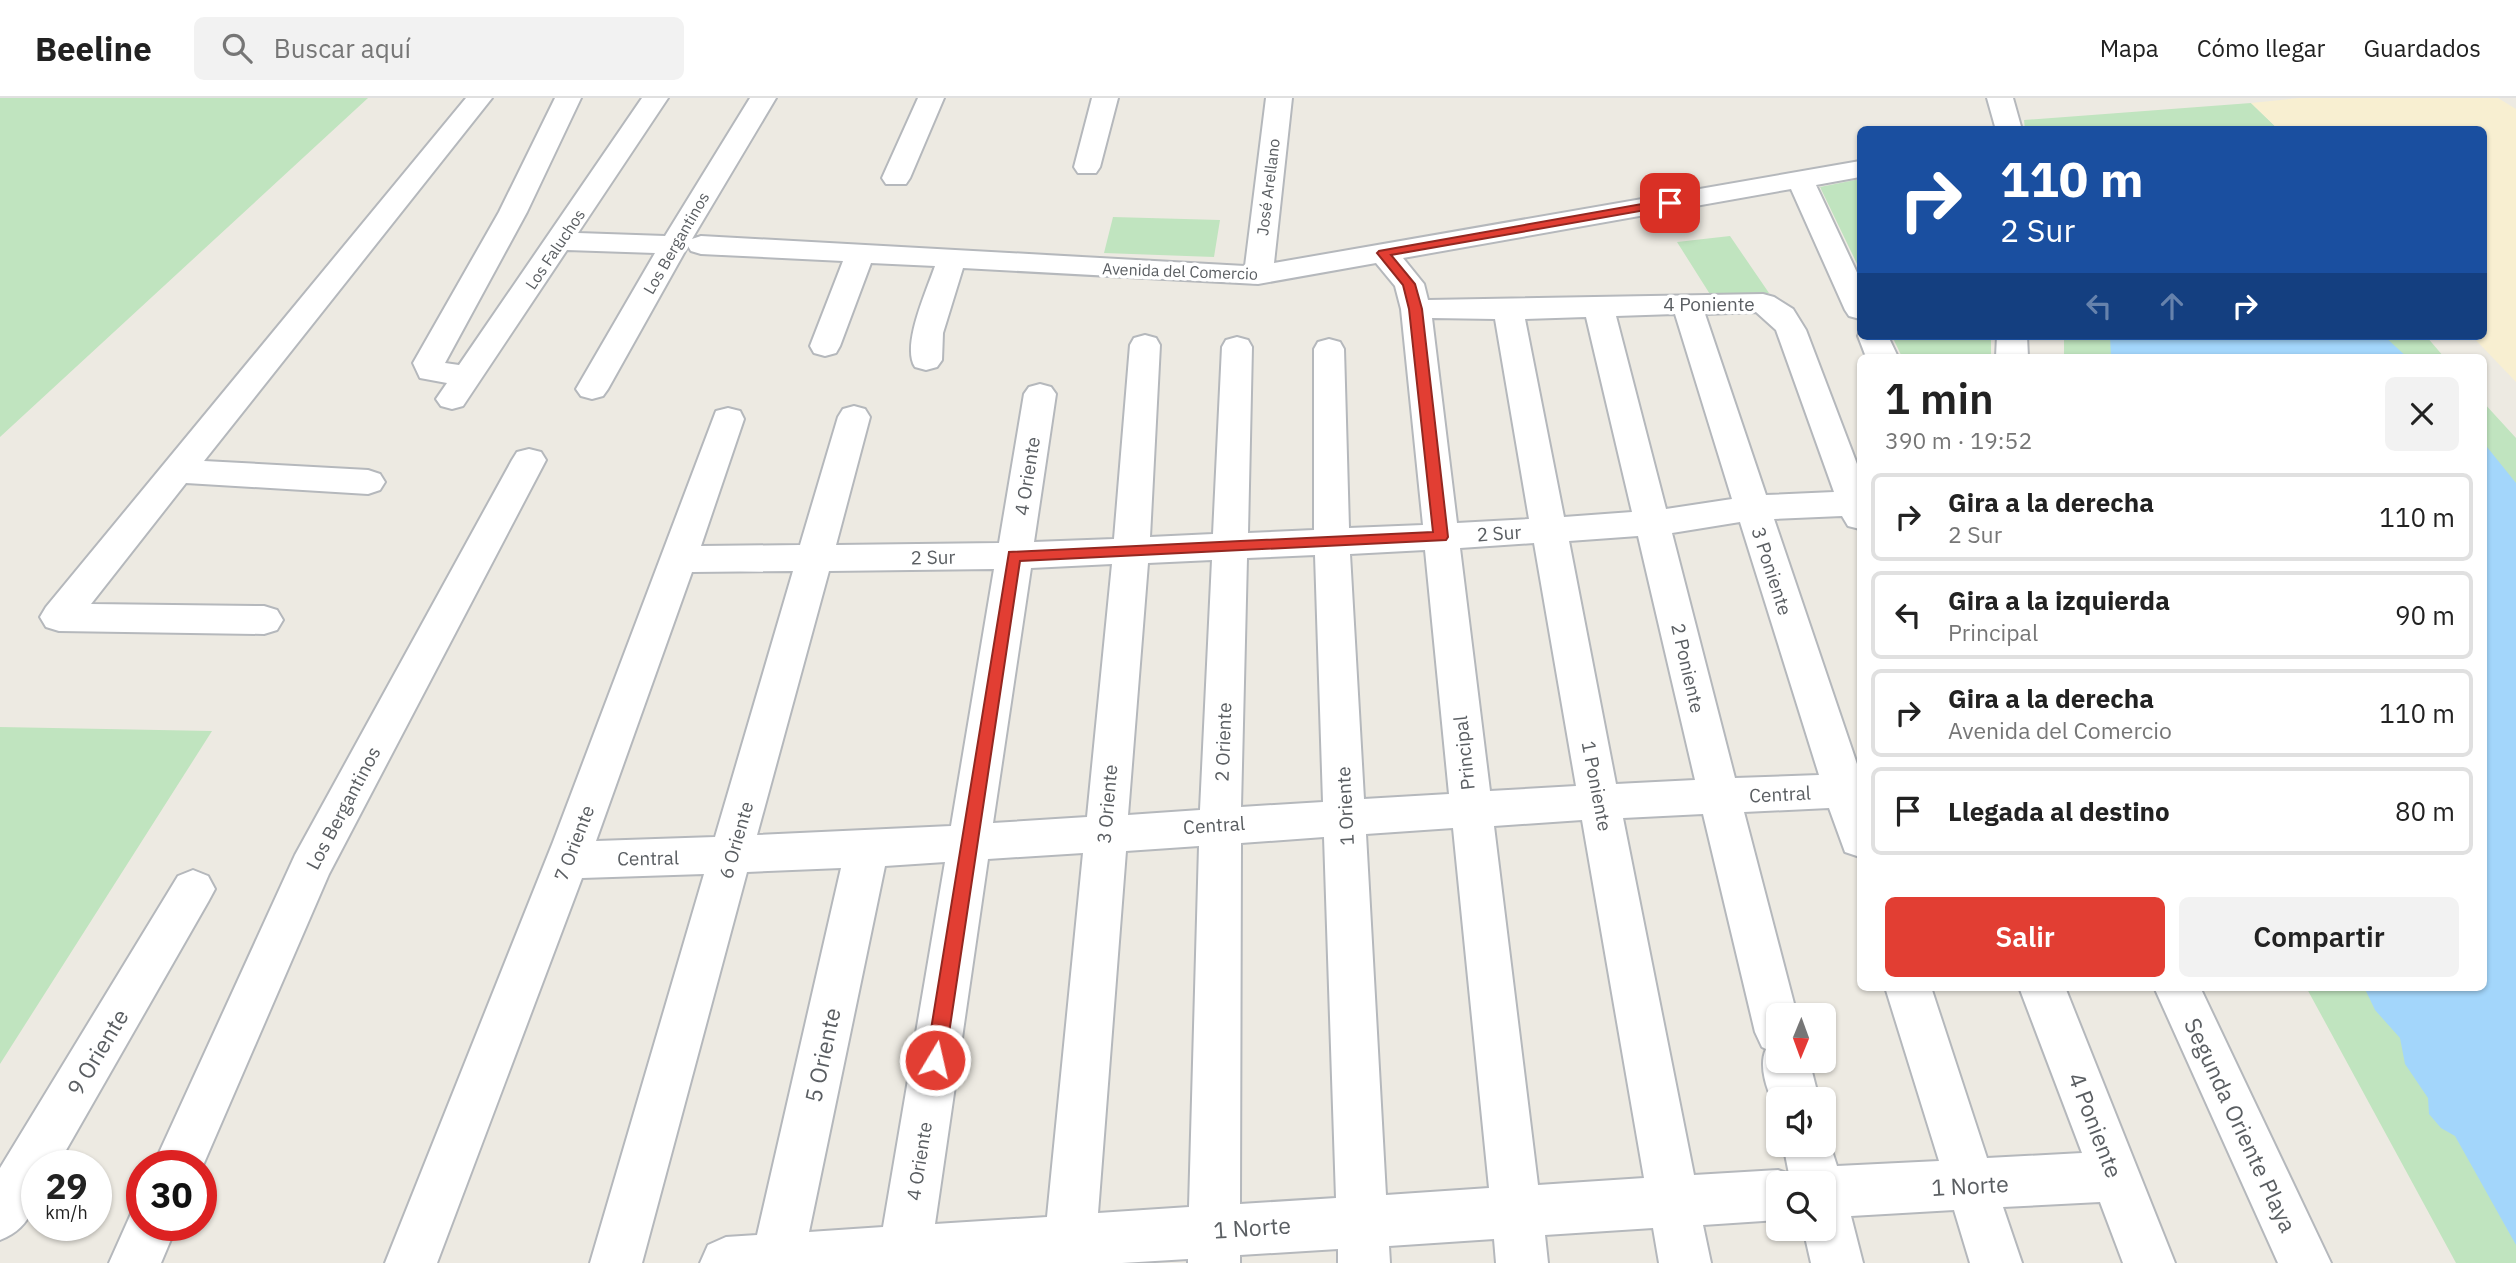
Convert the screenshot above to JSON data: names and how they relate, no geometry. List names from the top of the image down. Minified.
{"streets":{"street":["José Arellano","Los Bergantinos","Los Faluchos","Avenida del Comercio","4 Poniente","4 Oriente","2 Sur","3 Poniente","2 Poniente","2 Oriente","Principal","1 Poniente","Central","3 Oriente","1 Oriente","6 Oriente","7 Oriente","9 Oriente","5 Oriente","Segunda Oriente Playa","1 Norte"]},"crossings":[["José Arellano","Avenida del Comercio"],["Los Bergantinos","Avenida del Comercio"],["Los Faluchos","Avenida del Comercio"],["Avenida del Comercio","Principal"],["4 Poniente","3 Poniente"],["4 Poniente","2 Poniente"],["4 Poniente","Principal"],["4 Poniente","1 Poniente"],["4 Poniente","1 Norte"],["4 Oriente","2 Sur"],["4 Oriente","Central"],["4 Oriente","1 Norte"],["2 Sur","3 Poniente"],["2 Sur","2 Poniente"],["2 Sur","2 Oriente"],["2 Sur","Principal"],["2 Sur","1 Poniente"],["2 Sur","3 Oriente"],["2 Sur","1 Oriente"],["2 Sur","6 Oriente"],["2 Sur","7 Oriente"],["3 Poniente","Central"],["2 Poniente","Central"],["2 Oriente","Central"],["2 Oriente","1 Norte"],["Principal","Central"],["Principal","1 Norte"],["1 Poniente","Central"],["1 Poniente","1 Norte"],["Central","3 Oriente"],["Central","1 Oriente"],["Central","6 Oriente"],["Central","7 Oriente"],["Central","5 Oriente"],["3 Oriente","1 Norte"],["1 Oriente","1 Norte"],["5 Oriente","1 Norte"]],"north":"bottom","page":{"header":"Beeline","search":"Buscar aquí","nav":["Mapa","Cómo llegar","Guardados"],"turn":["110 m","2 Sur"],"heading":["1 min","390 m · 19:52"],"list":[{"name":"Gira a la derecha","note":"2 Sur","value":"110 m"},{"name":"Gira a la izquierda","note":"Principal","value":"90 m"},{"name":"Gira a la derecha","note":"Avenida del Comercio","value":"110 m"},{"name":"Llegada al destino","value":"80 m"}],"buttons":["Salir","Compartir"],"speed":"29 km/h","limit":"30"}}
